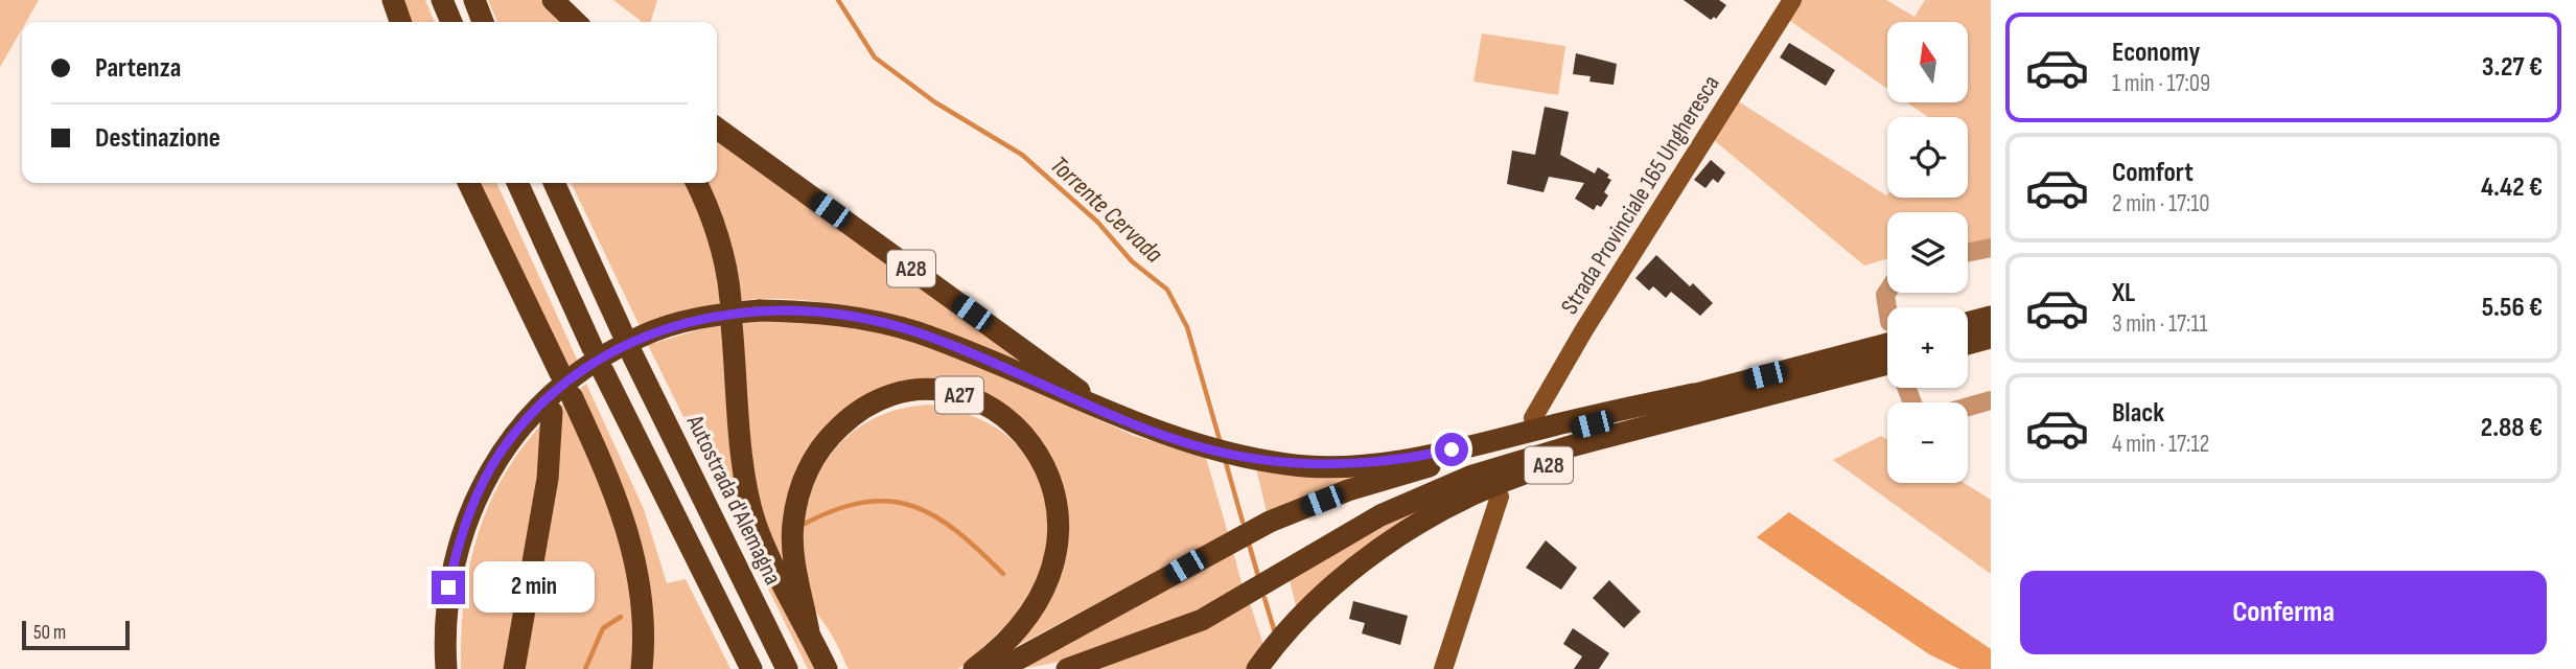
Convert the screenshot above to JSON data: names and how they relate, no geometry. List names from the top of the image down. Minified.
{"streets":{"highway":["A28","A27","Autostrada d'Alemagna"],"main road":["Strada Provinciale 165 Ungheresca"]},"water":["Torrente Cervada"],"scale_bar":"50 m","north":"top","page":{"list":[{"name":"Economy","note":"1 min · 17:09","value":"3.27 €"},{"name":"Comfort","note":"2 min · 17:10","value":"4.42 €"},{"name":"XL","note":"3 min · 17:11","value":"5.56 €"},{"name":"Black","note":"4 min · 17:12","value":"2.88 €"}],"map_buttons":["+","−"],"banner":["Partenza","Destinazione"],"buttons":"Conferma","bubble":"2 min","scale":"50 m"}}
